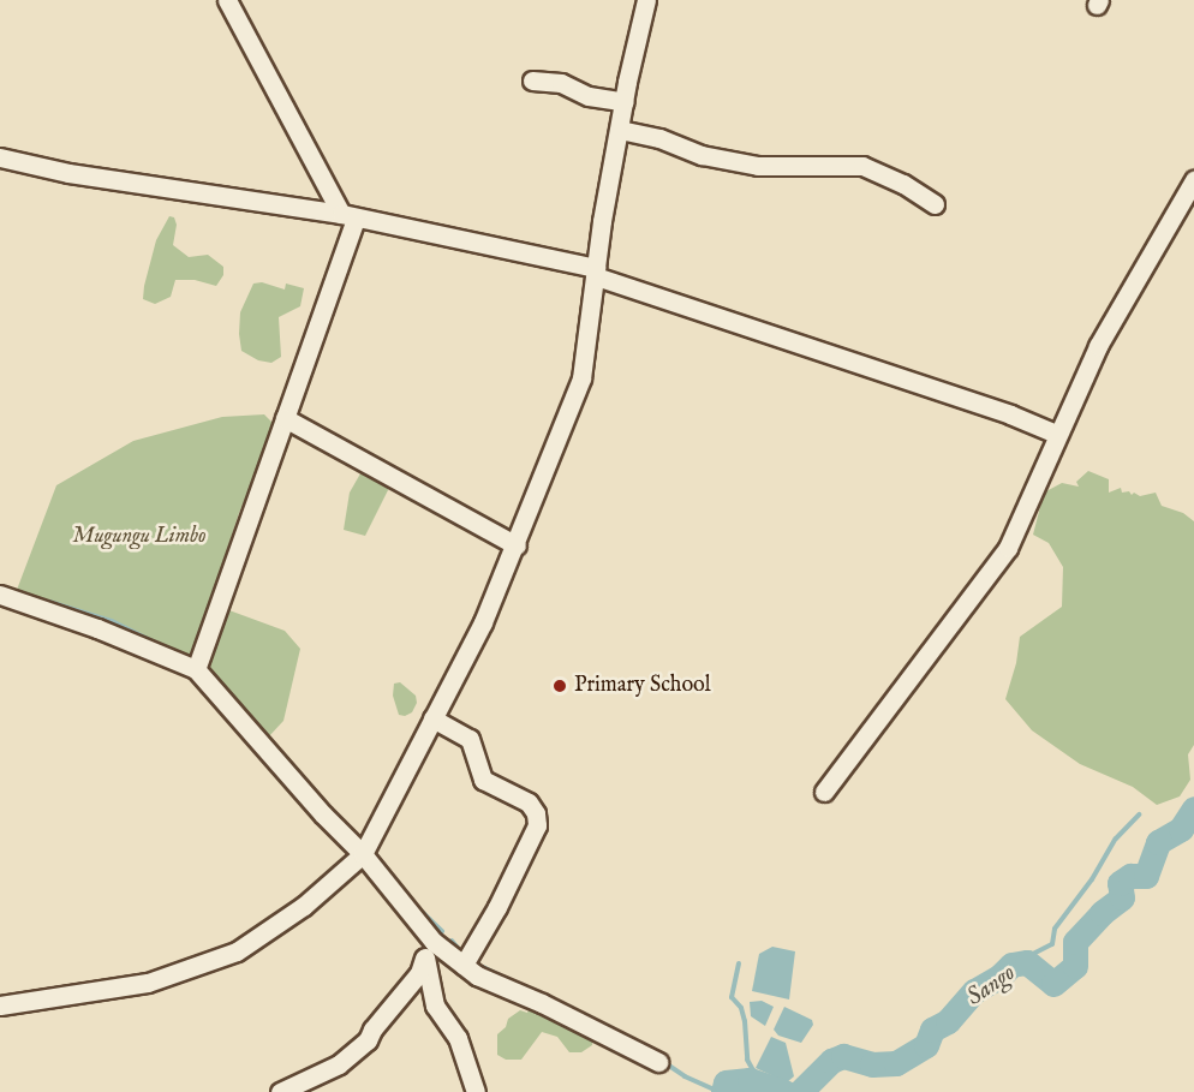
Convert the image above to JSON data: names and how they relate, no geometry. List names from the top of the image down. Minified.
{"water":["Sango"],"parks":["Mugungu Limbo"],"places":["Primary School"]}
